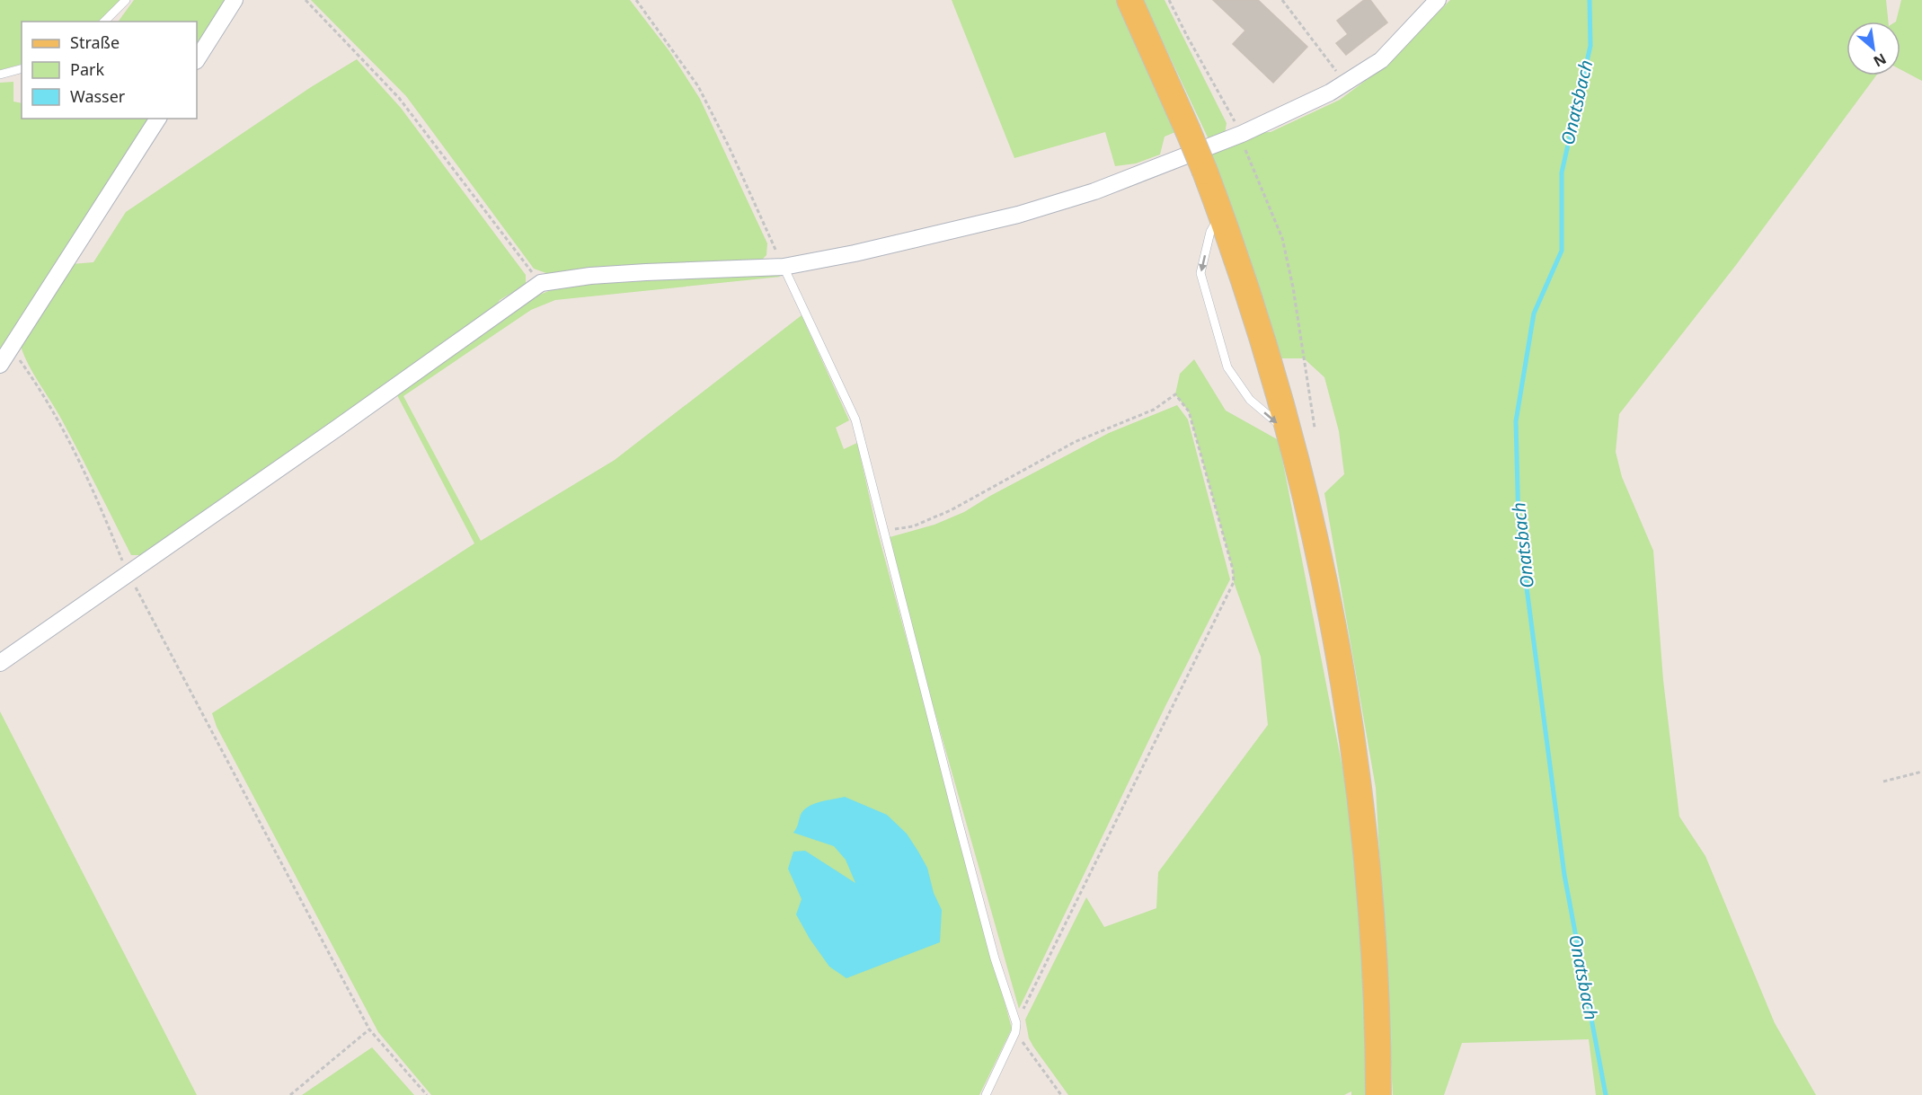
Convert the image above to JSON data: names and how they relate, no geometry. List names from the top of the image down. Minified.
{"water":["Onatsbach"],"legend":["Straße","Park","Wasser"],"north":"bottom right"}
